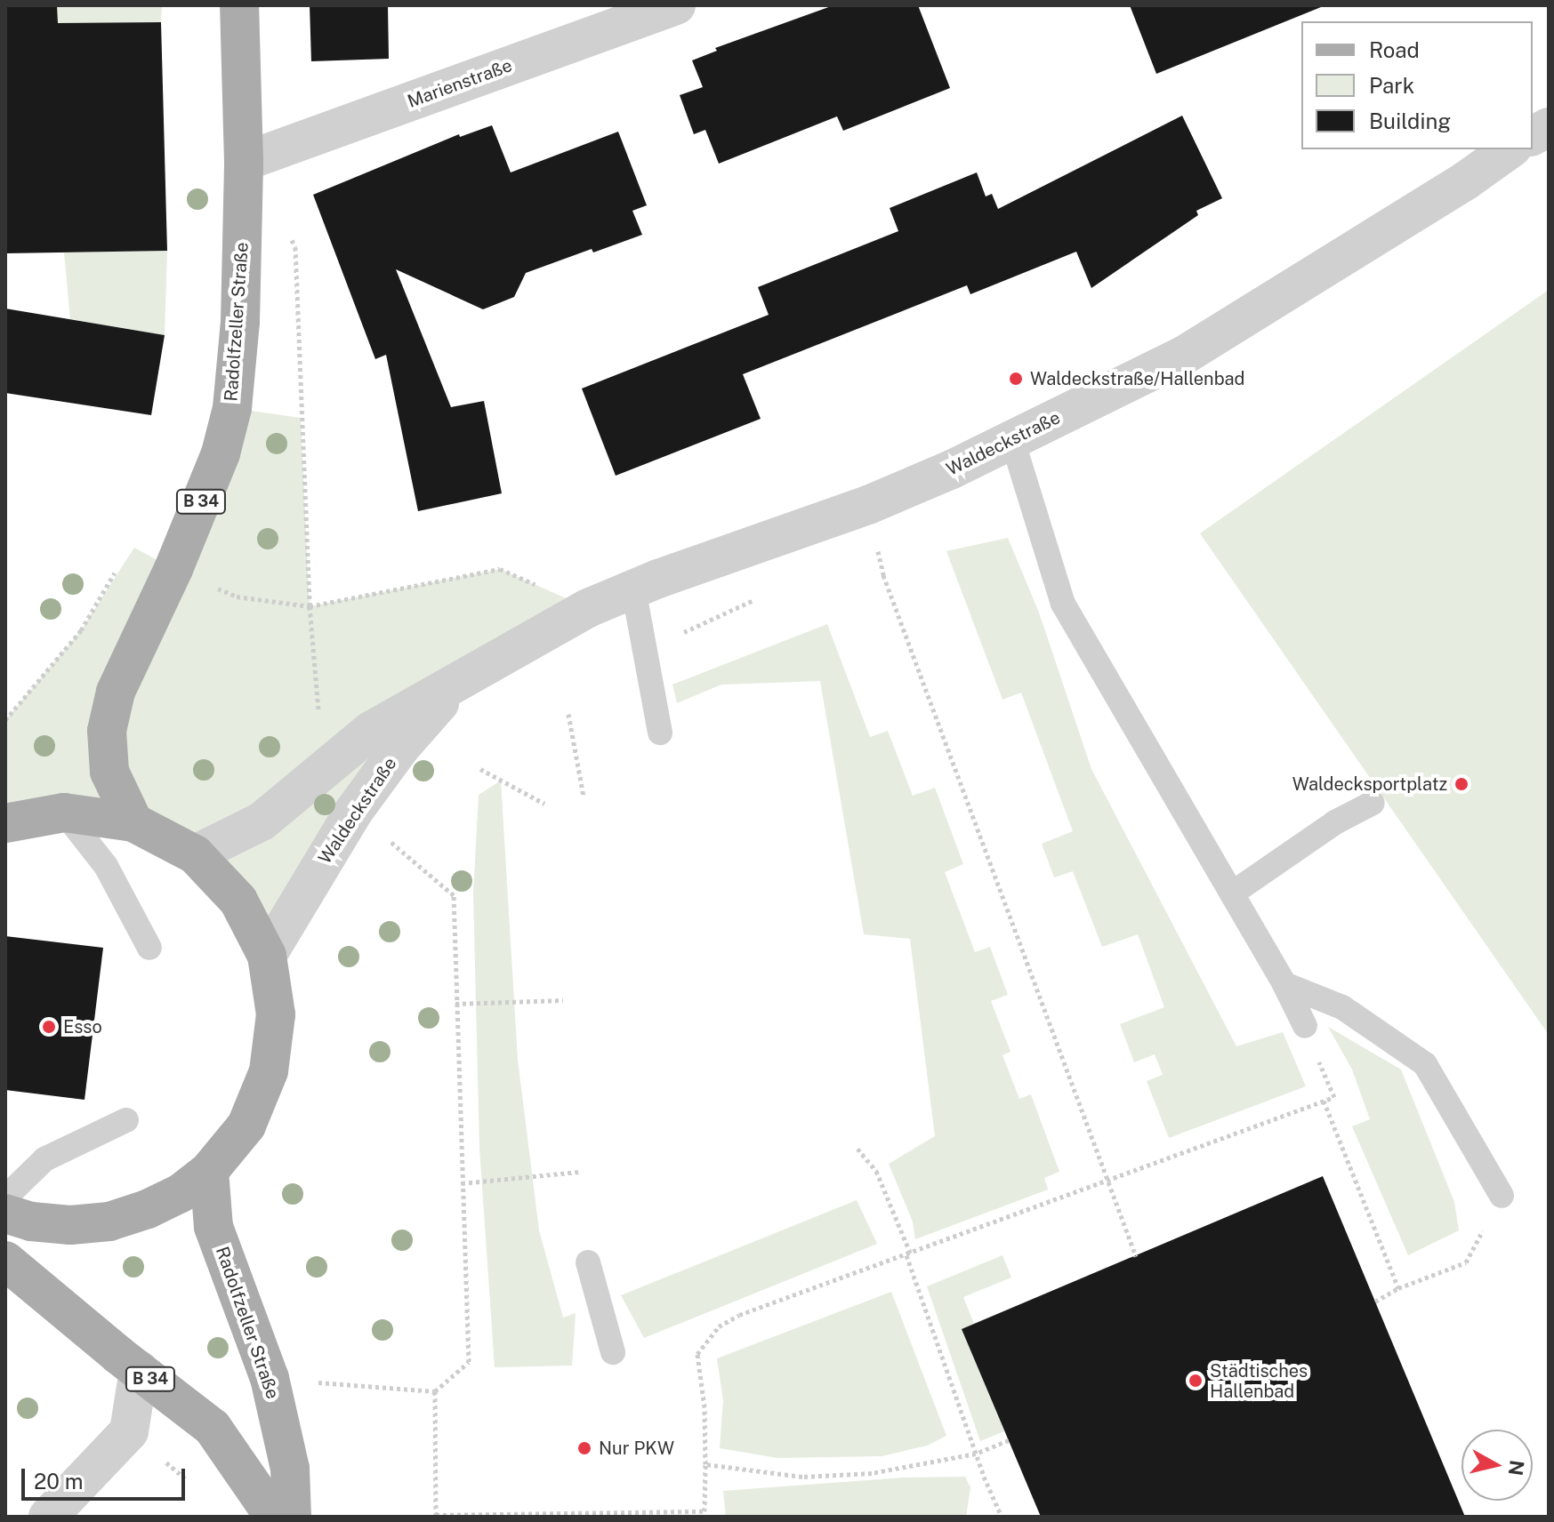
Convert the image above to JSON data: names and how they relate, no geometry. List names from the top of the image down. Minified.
{"streets":{"main road":["Radolfzeller Straße","B 34"],"street":["Marienstraße","Waldeckstraße"]},"crossings":[["Marienstraße","Radolfzeller Straße"]],"places":["Waldeckstraße/Hallenbad","Waldecksportplatz","Esso","Städtisches Hallenbad","Nur PKW"],"legend":["Road","Park","Building"],"scale_bar":"20 m","north":"right"}
